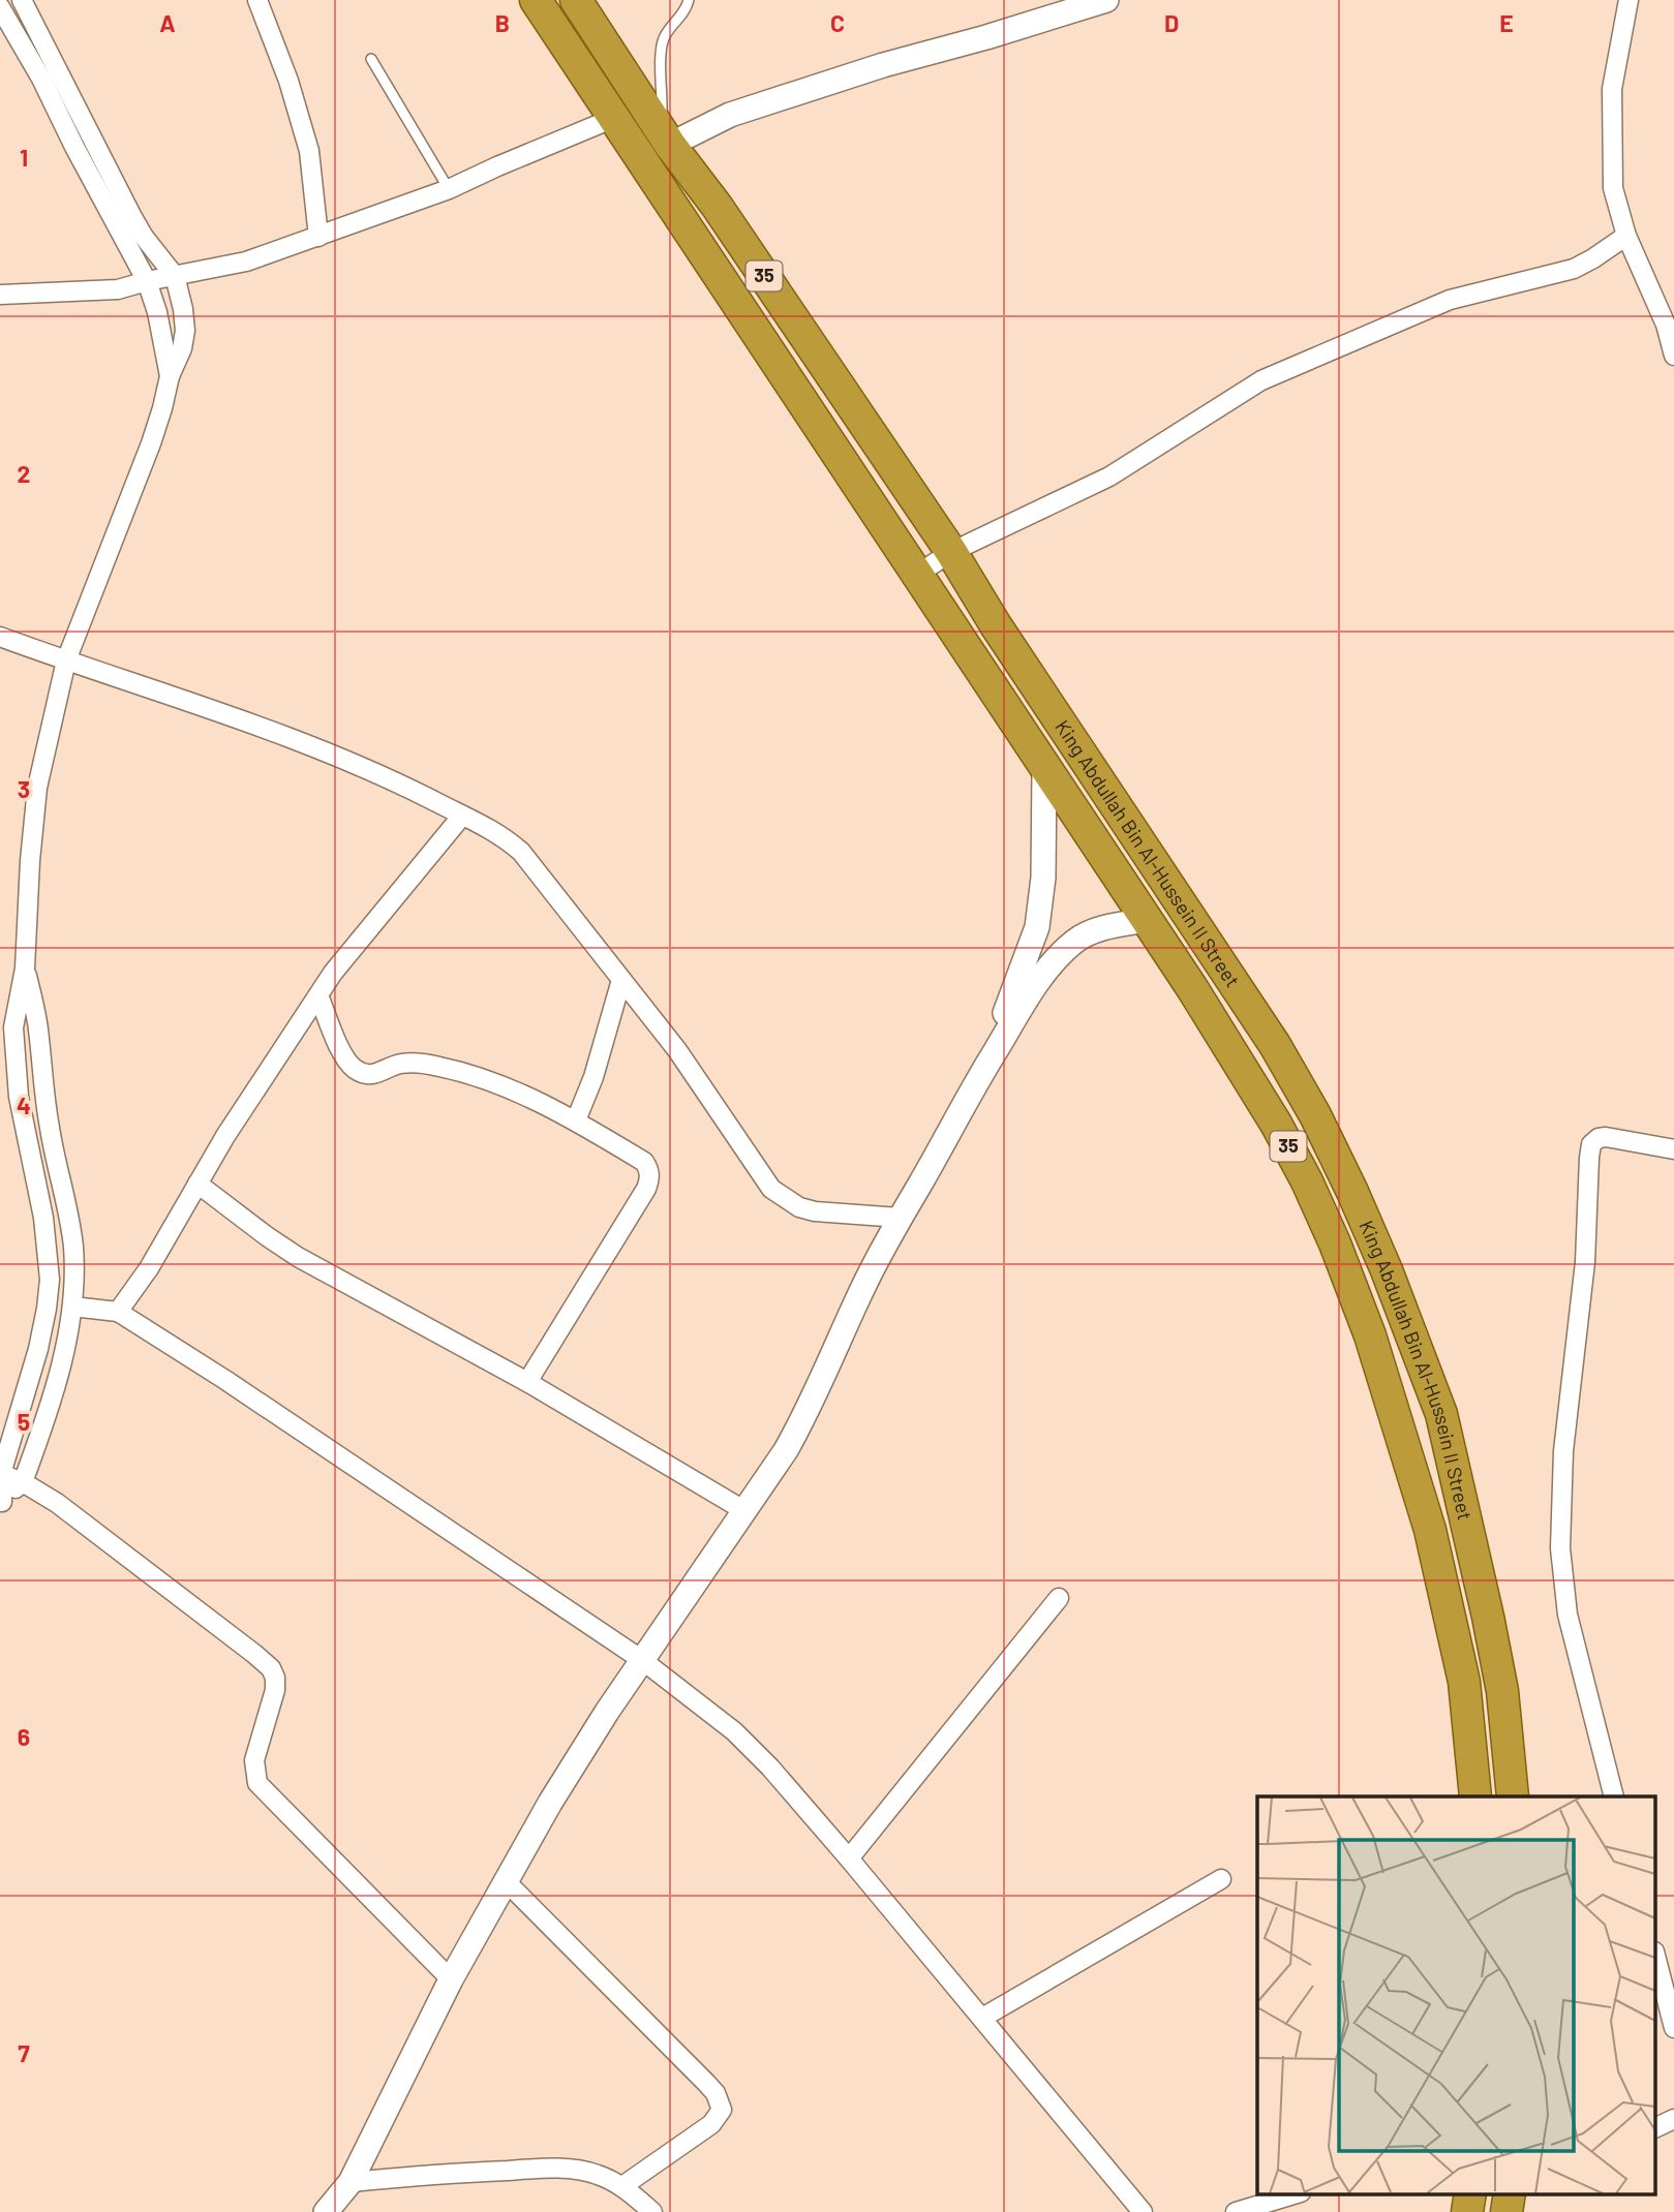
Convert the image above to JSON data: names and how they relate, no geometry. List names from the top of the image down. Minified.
{"streets":{"highway":["35","King Abdullah Bin Al-Hussein II Street"]},"grid":{"columns":["A","B","C","D","E"],"rows":["1","2","3","4","5","6","7"]}}
